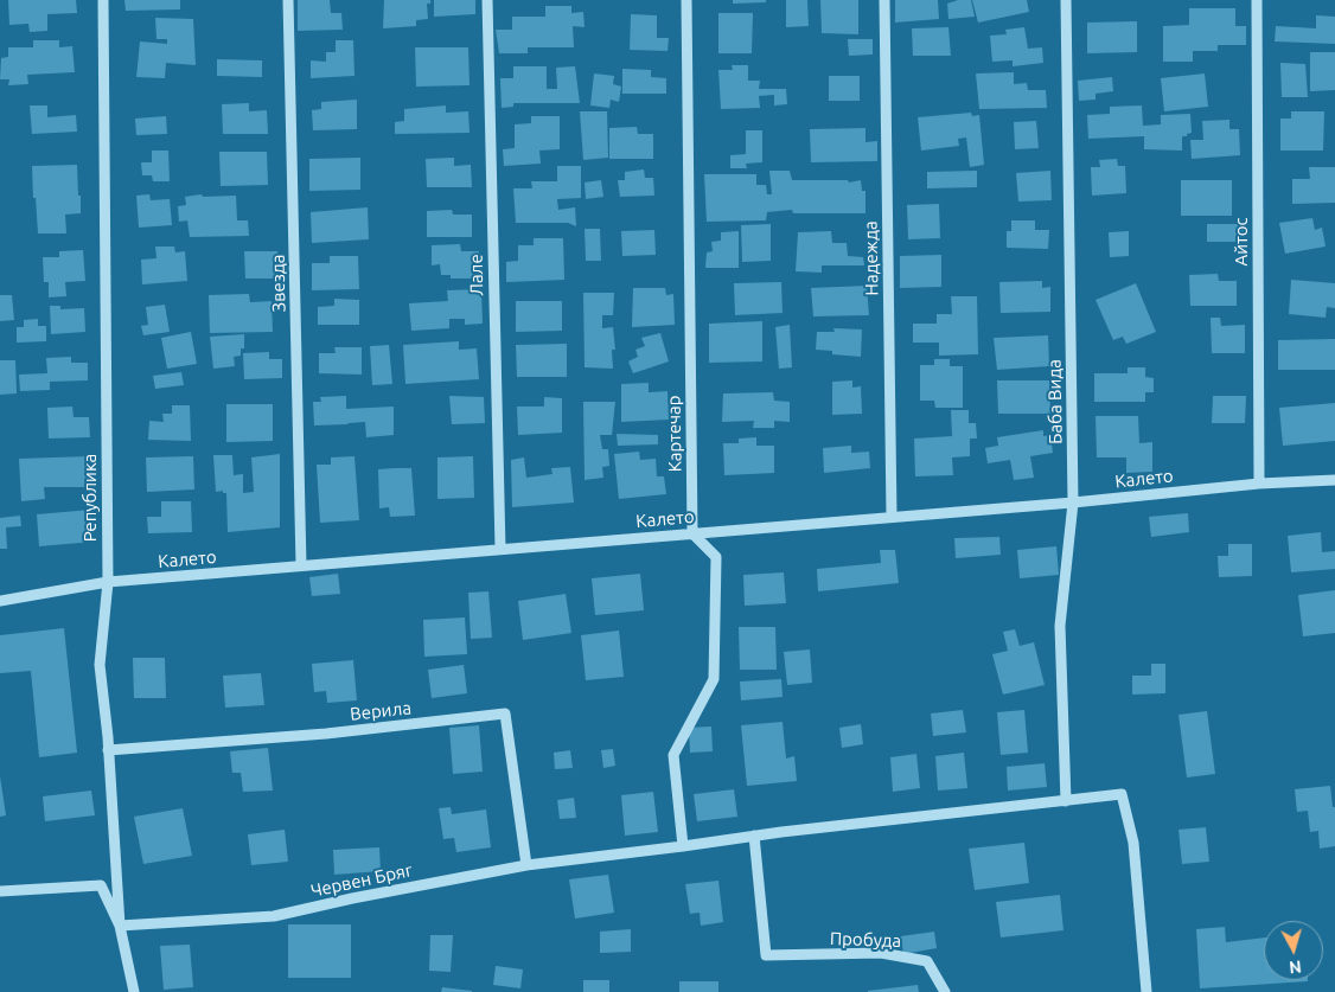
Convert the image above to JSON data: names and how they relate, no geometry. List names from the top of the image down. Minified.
{"streets":{"street":["Айтос","Надежда","Лале","Звезда","Баба Вида","Картечар","Калето","Република","Верила","Червен Бряг","Пробуда"]},"crossings":[["Айтос","Калето"],["Надежда","Калето"],["Лале","Калето"],["Звезда","Калето"],["Баба Вида","Калето"],["Баба Вида","Червен Бряг"],["Картечар","Калето"],["Калето","Република"],["Република","Верила"],["Република","Червен Бряг"],["Верила","Червен Бряг"],["Червен Бряг","Пробуда"]],"north":"bottom"}
